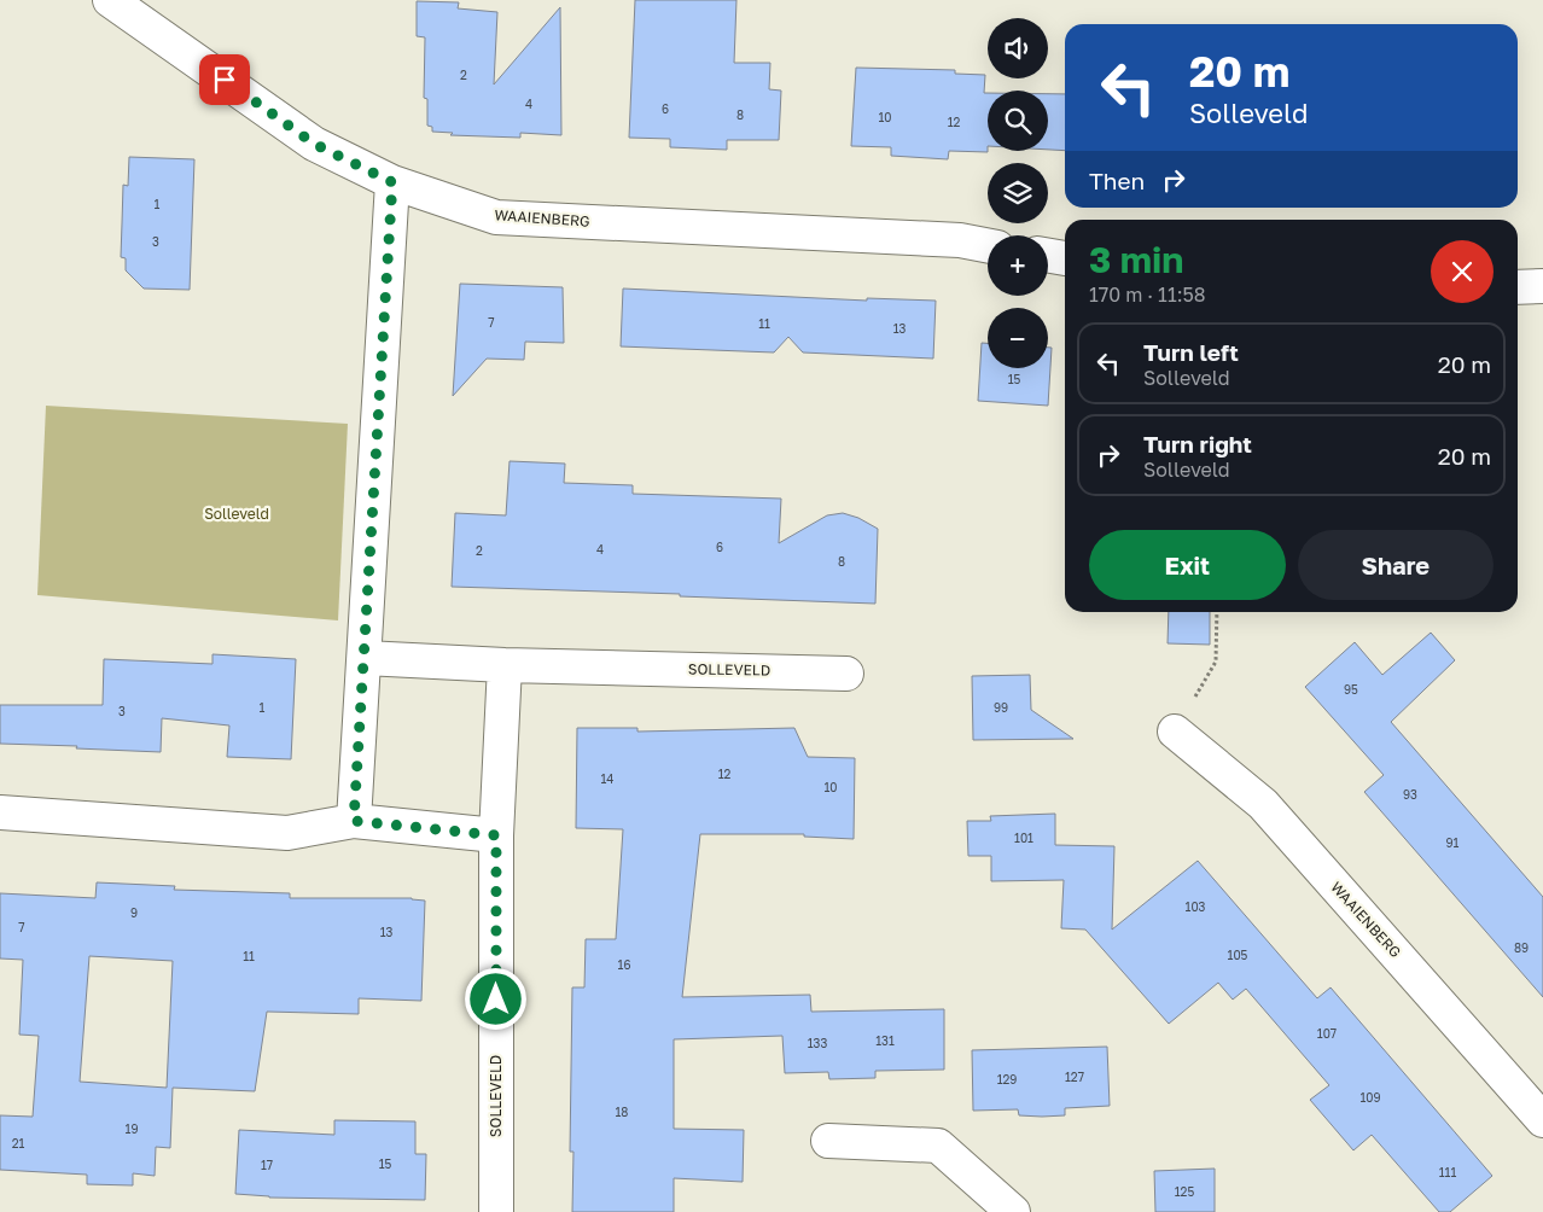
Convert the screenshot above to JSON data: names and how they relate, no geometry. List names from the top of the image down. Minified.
{"streets":{"street":["WAAIENBERG","SOLLEVELD"]},"parks":["Solleveld"],"house_numbers":["2","4","6","8","10","12","1","3","7","11","13","15","6","4","2","8","95","1","99","3","12","14","10","93","101","91","103","9","7","13","89","105","11","16","107","131","133","127","129","109","18","19","21","15","17","111","125"],"page":{"map_buttons":["+","−"],"turn":["20 m","Solleveld"],"then":"Then","heading":["3 min","170 m · 11:58"],"list":[{"name":"Turn left","note":"Solleveld","value":"20 m"},{"name":"Turn right","note":"Solleveld","value":"20 m"}],"buttons":["Exit","Share"]}}
